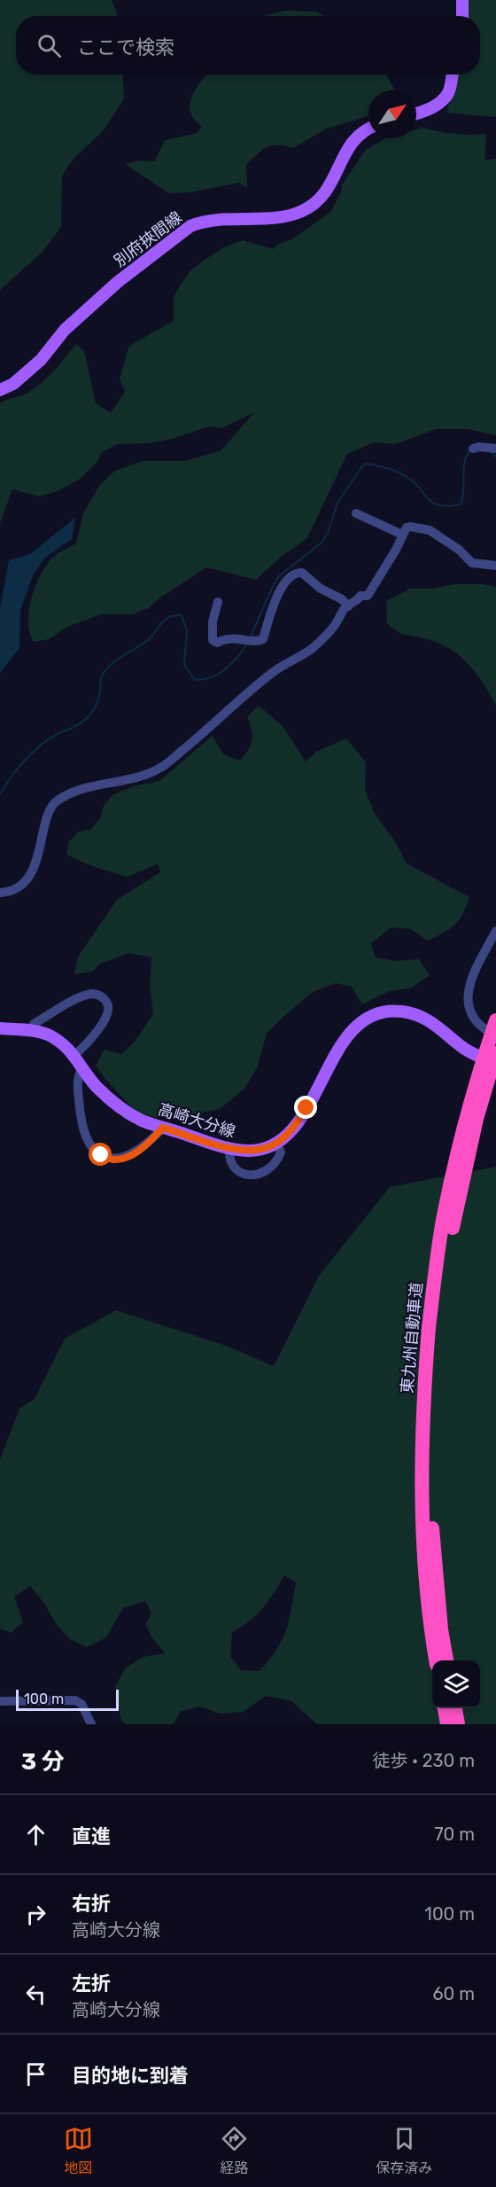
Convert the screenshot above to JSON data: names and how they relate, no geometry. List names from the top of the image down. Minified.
{"streets":{"highway":["東九州自動車道"],"main road":["別府挾間線","高崎大分線"]},"scale_bar":"100 m","north":"top right","page":{"search":"ここで検索","scale":"100 m","heading":["3 分","徒歩 · 230 m"],"list":[["直進","70 m"],["右折","高崎大分線","100 m"],["左折","高崎大分線","60 m"],"目的地に到着"],"nav":["地図","経路","保存済み"]}}
